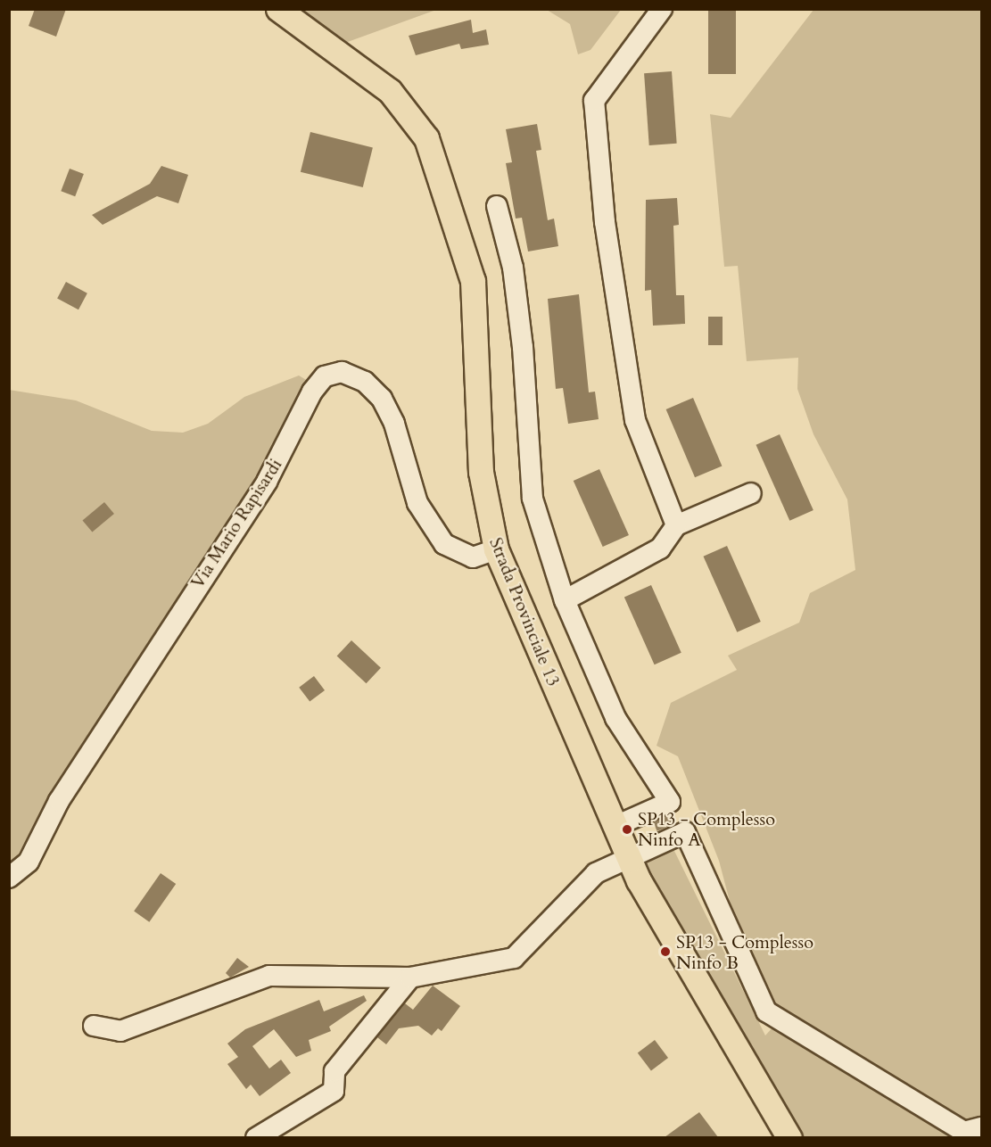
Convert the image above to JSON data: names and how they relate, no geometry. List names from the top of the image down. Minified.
{"streets":{"main road":["Strada Provinciale 13"],"street":["Via Mario Rapisardi"]},"crossings":[["Via Mario Rapisardi","Strada Provinciale 13"]],"places":["SP13 - Complesso Ninfo A","SP13 - Complesso Ninfo B"]}
